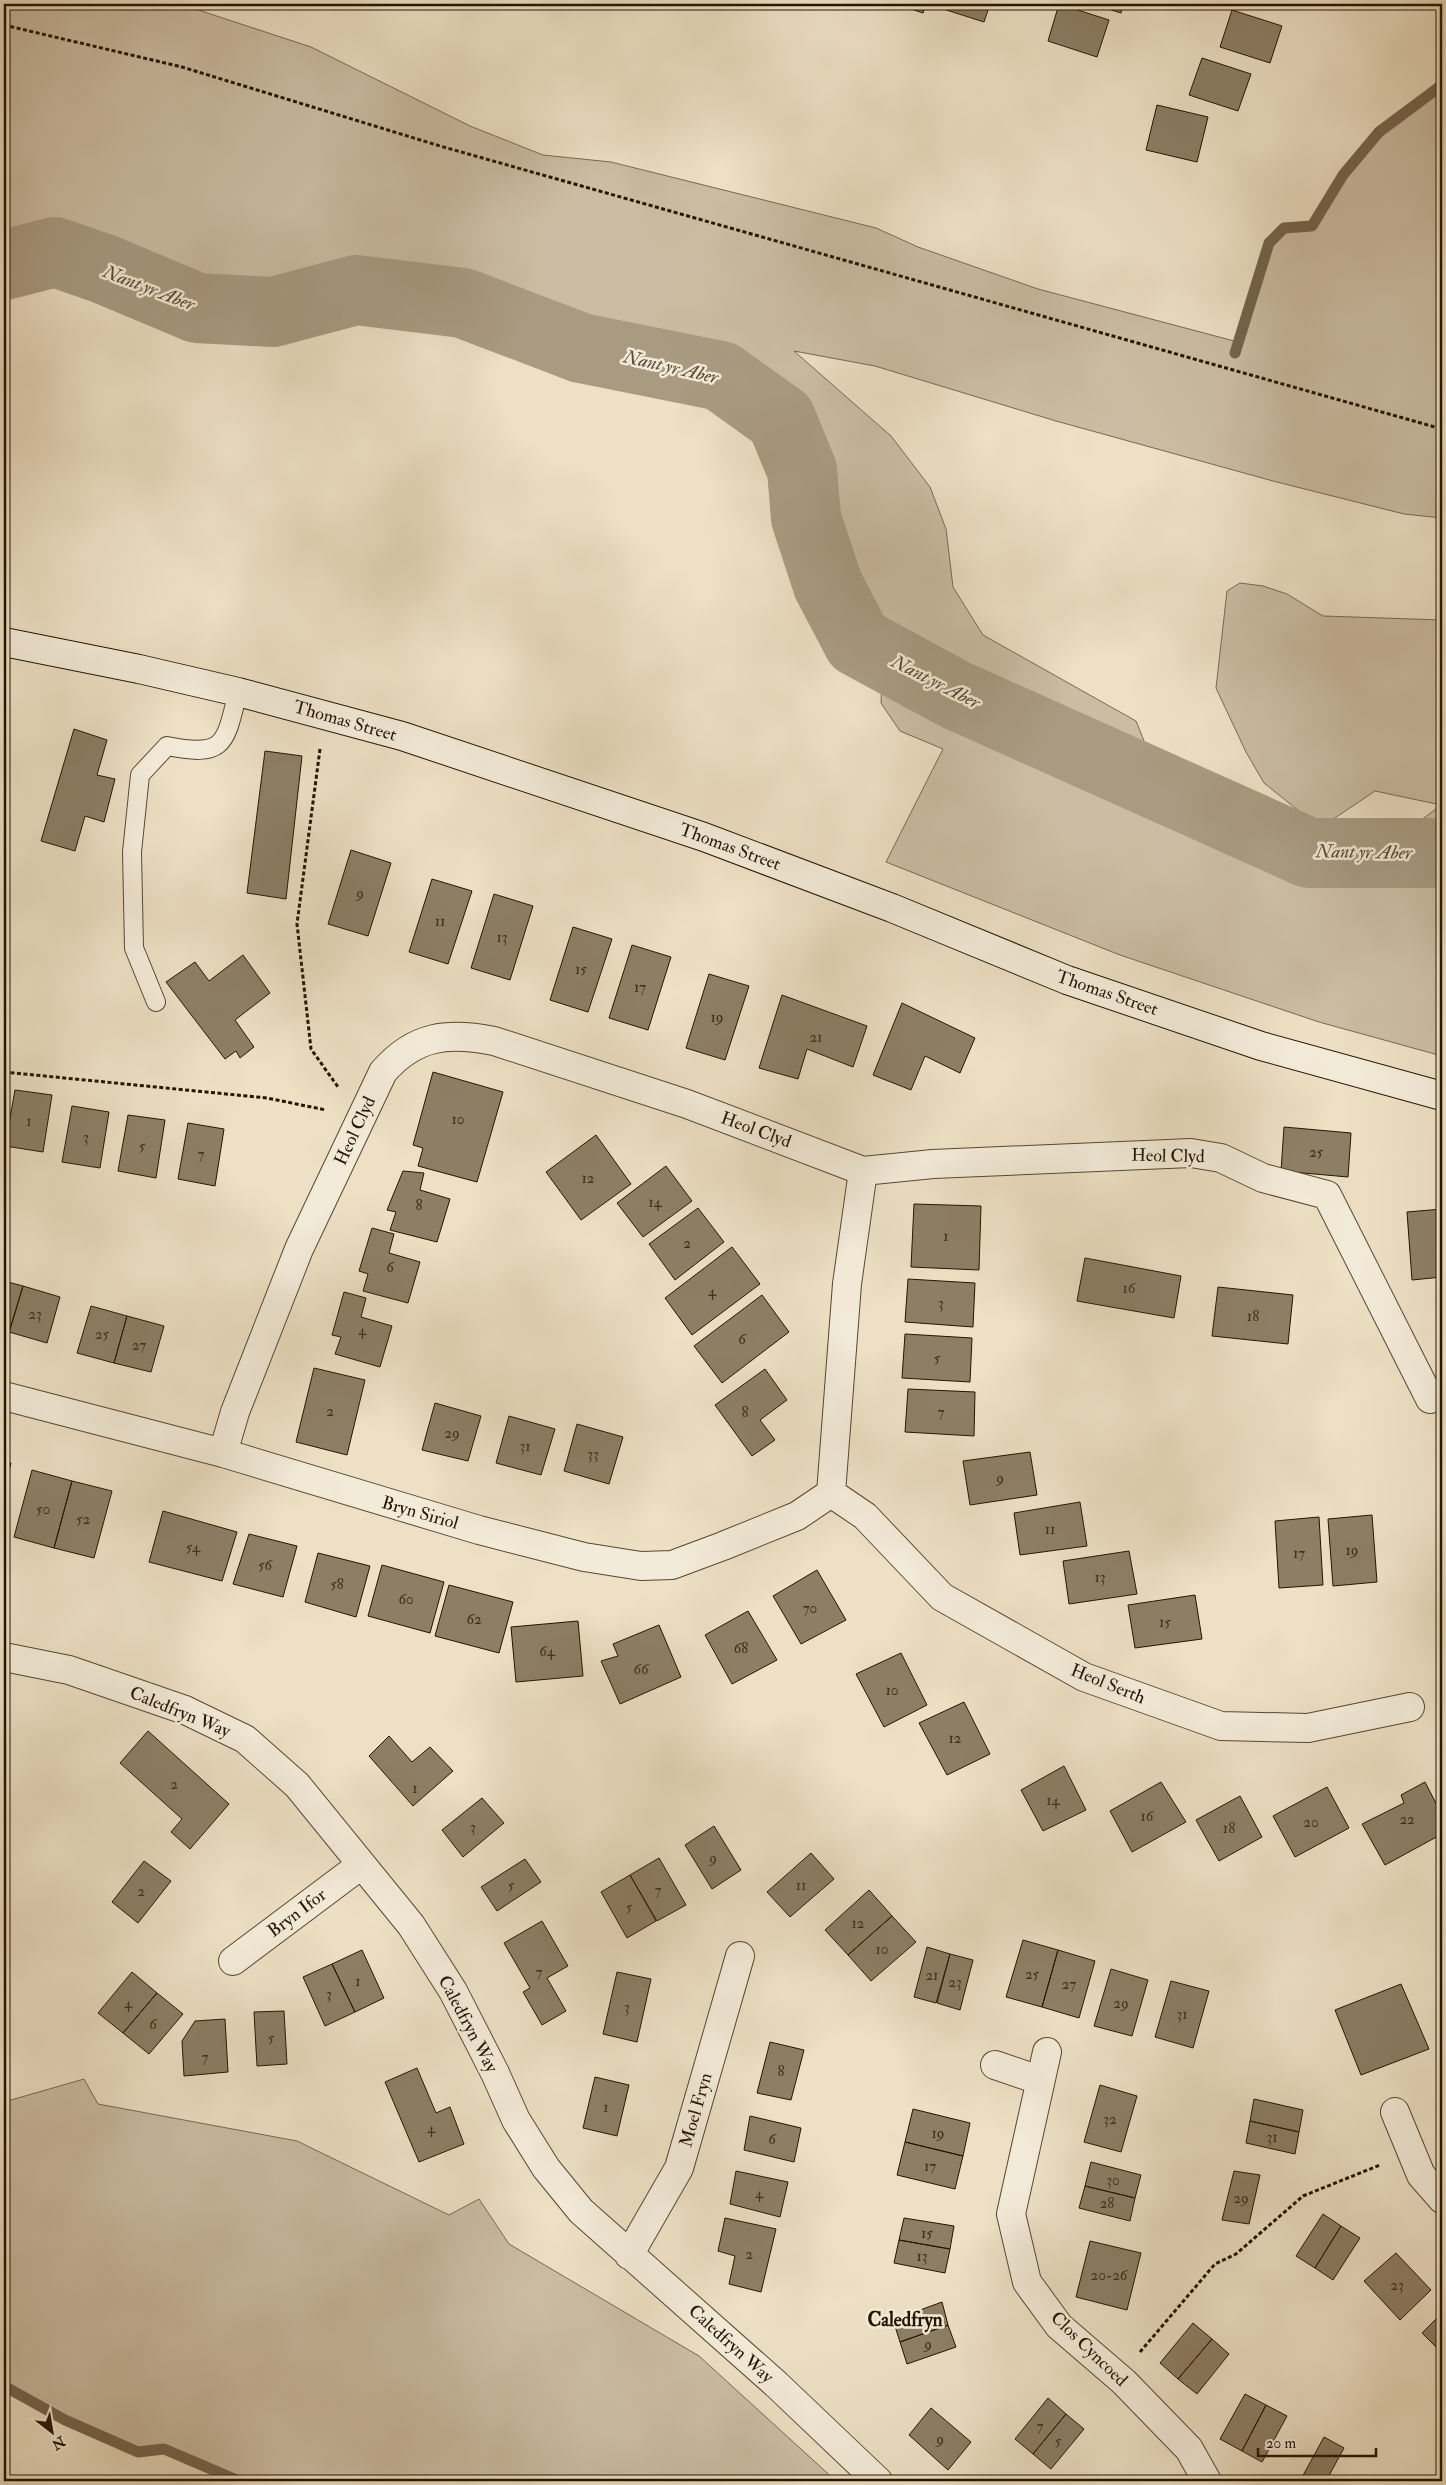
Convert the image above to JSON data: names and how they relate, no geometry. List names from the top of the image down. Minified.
{"streets":{"street":["Thomas Street","Heol Clyd","Bryn Siriol","Heol Serth","Caledfryn Way","Bryn Ifor","Moel Fryn","Clos Cyncoed"]},"crossings":[["Heol Clyd","Bryn Siriol"],["Bryn Siriol","Heol Serth"],["Caledfryn Way","Bryn Ifor"],["Caledfryn Way","Moel Fryn"]],"districts":["Caledfryn"],"water":["Nant yr Aber"],"house_numbers":["9","11","13","15","17","19","21","10","1","3","5","25","7","12","14","8","1","2","6","16","4","3","23","18","4","25","6","27","5","2","8","7","29","31","33","9","50","52","11","54","19","17","56","13","58","60","70","62","15","68","64","66","10","12","2","1","14","16","22","20","3","18","9","5","11","7","2","5","12","10","7","25","21","1","23","27","3","4","29","3","31","6","5","7","8","1","32","4","19","31","6","17","30","4","29","28","15","2","13","20-26","23","9","7","9","5"],"scale_bar":"20 m","north":"bottom right"}
